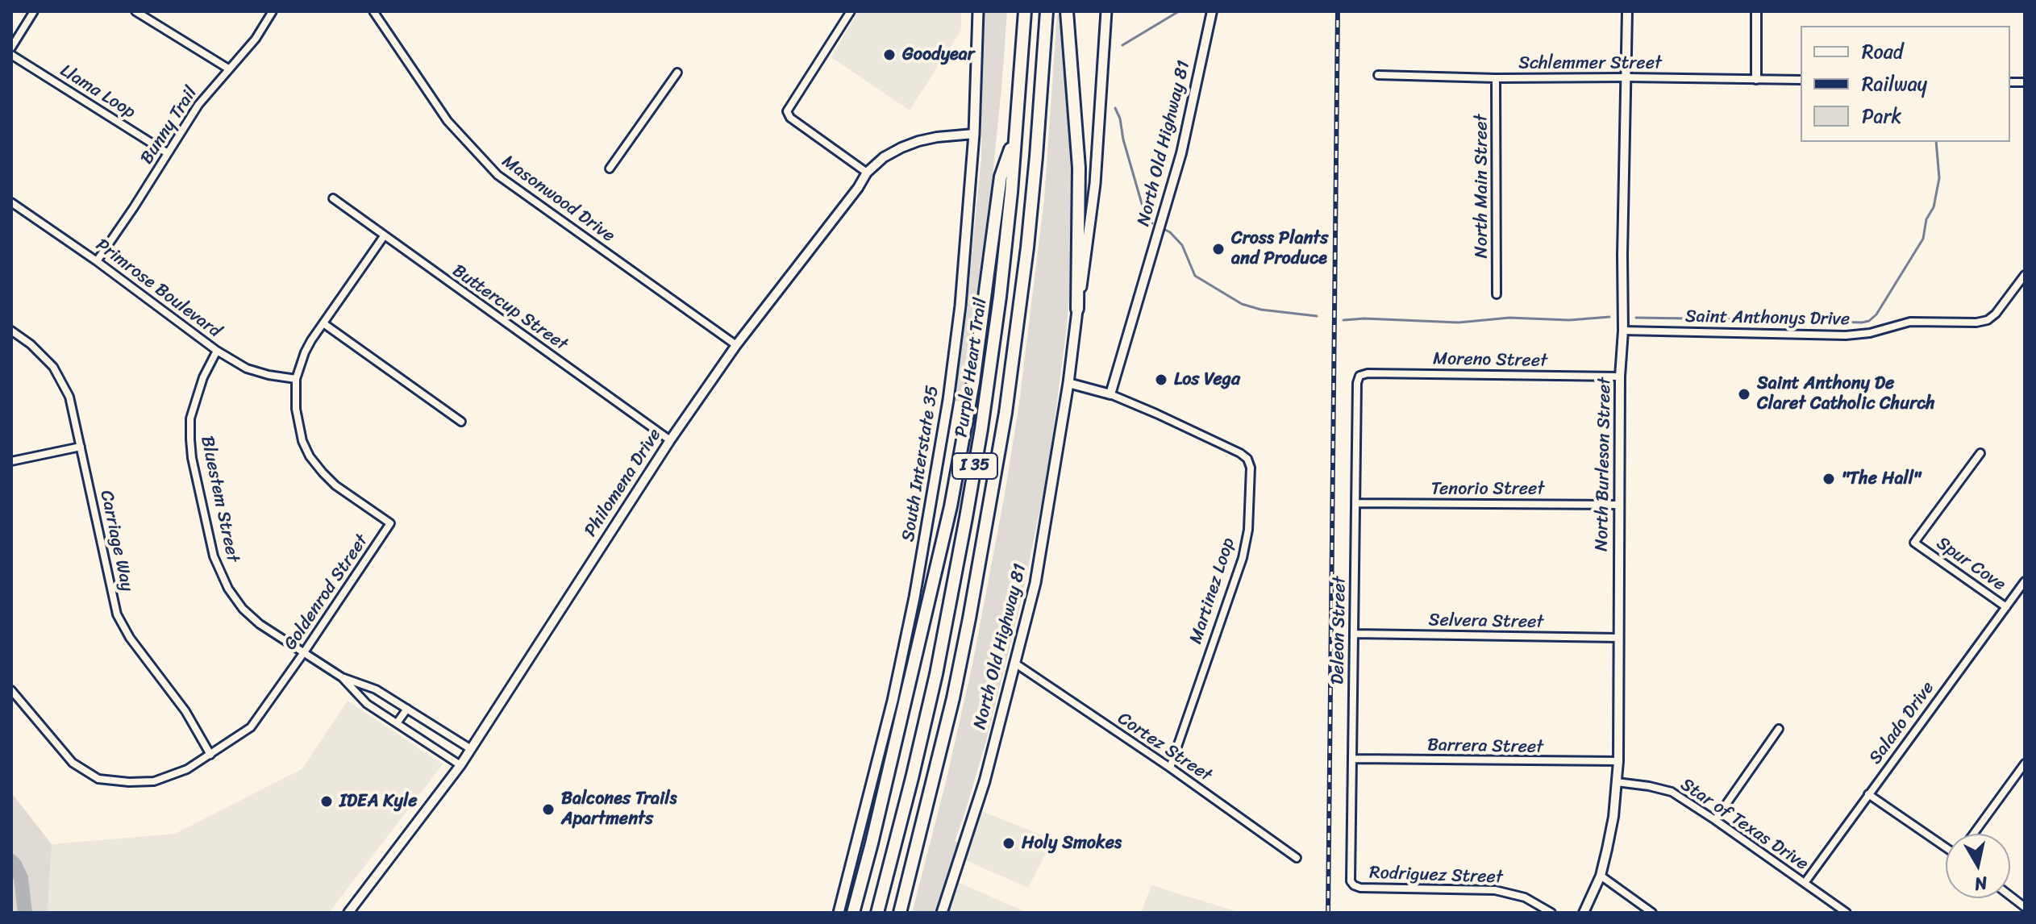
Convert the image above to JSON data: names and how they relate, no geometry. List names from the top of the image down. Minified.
{"streets":{"highway":["Purple Heart Trail","I 35"],"main road":["North Old Highway 81","South Interstate 35"],"street":["Schlemmer Street","Llama Loop","Bunny Trail","North Main Street","Masonwood Drive","Primrose Boulevard","Buttercup Street","Saint Anthonys Drive","Moreno Street","North Burleson Street","Philomena Drive","Tenorio Street","Bluestem Street","Carriage Way","Spur Cove","Martinez Loop","Goldenrod Street","Selvera Street","Deleon Street","Salado Drive","Barrera Street","Cortez Street","Star of Texas Drive","Rodriguez Street"]},"crossings":[["Schlemmer Street","North Main Street"],["Schlemmer Street","North Burleson Street"],["Llama Loop","Bunny Trail"],["Bunny Trail","Primrose Boulevard"],["North Old Highway 81","Martinez Loop"],["North Old Highway 81","Cortez Street"],["Masonwood Drive","Philomena Drive"],["Primrose Boulevard","Bluestem Street"],["Primrose Boulevard","Goldenrod Street"],["Buttercup Street","Philomena Drive"],["Buttercup Street","Goldenrod Street"],["Saint Anthonys Drive","North Burleson Street"],["Moreno Street","North Burleson Street"],["Moreno Street","Deleon Street"],["South Interstate 35","Philomena Drive"],["North Burleson Street","Tenorio Street"],["North Burleson Street","Selvera Street"],["North Burleson Street","Barrera Street"],["North Burleson Street","Star of Texas Drive"],["Philomena Drive","Bluestem Street"],["Tenorio Street","Deleon Street"],["Bluestem Street","Goldenrod Street"],["Carriage Way","Goldenrod Street"],["Spur Cove","Salado Drive"],["Martinez Loop","Cortez Street"],["Selvera Street","Deleon Street"],["Deleon Street","Barrera Street"],["Deleon Street","Rodriguez Street"],["Salado Drive","Star of Texas Drive"]],"places":["Goodyear","Cross Plants and Produce","Los Vega","Saint Anthony De Claret Catholic Church","\"The Hall\"","IDEA Kyle","Balcones Trails Apartments","Holy Smokes"],"legend":["Road","Railway","Park"],"north":"bottom"}
